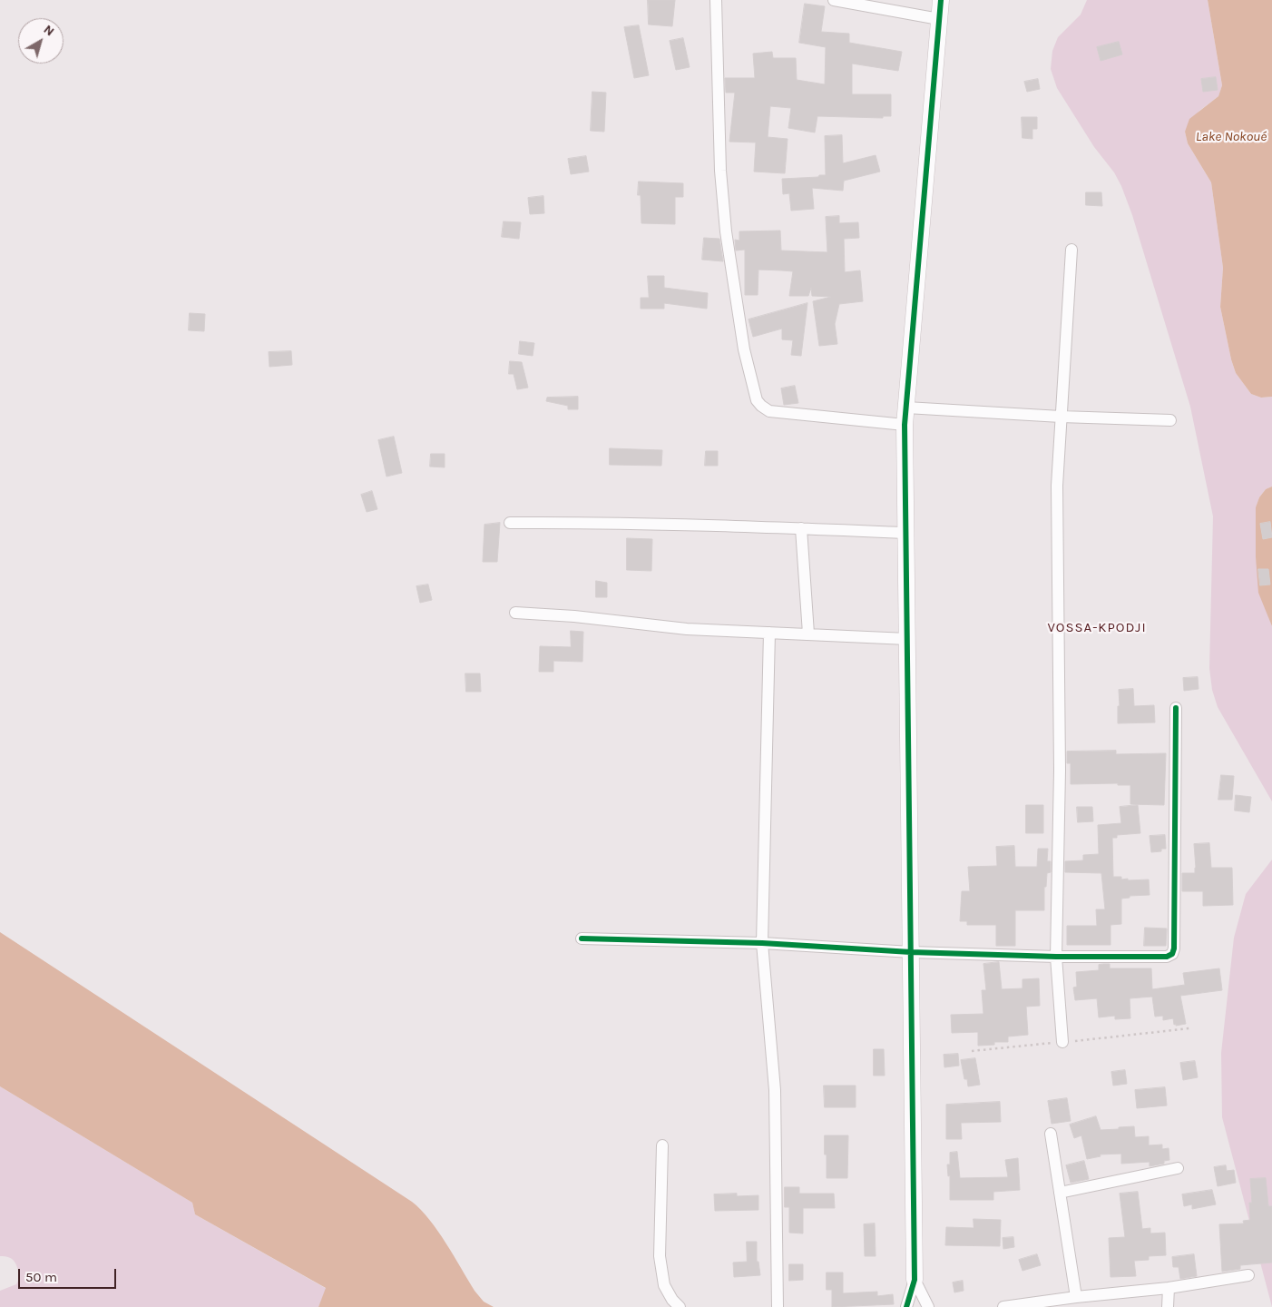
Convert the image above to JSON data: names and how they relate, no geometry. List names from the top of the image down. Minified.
{"districts":["VOSSA-KPODJI"],"water":["Lake Nokoué"],"scale_bar":"50 m","north":"top right"}
